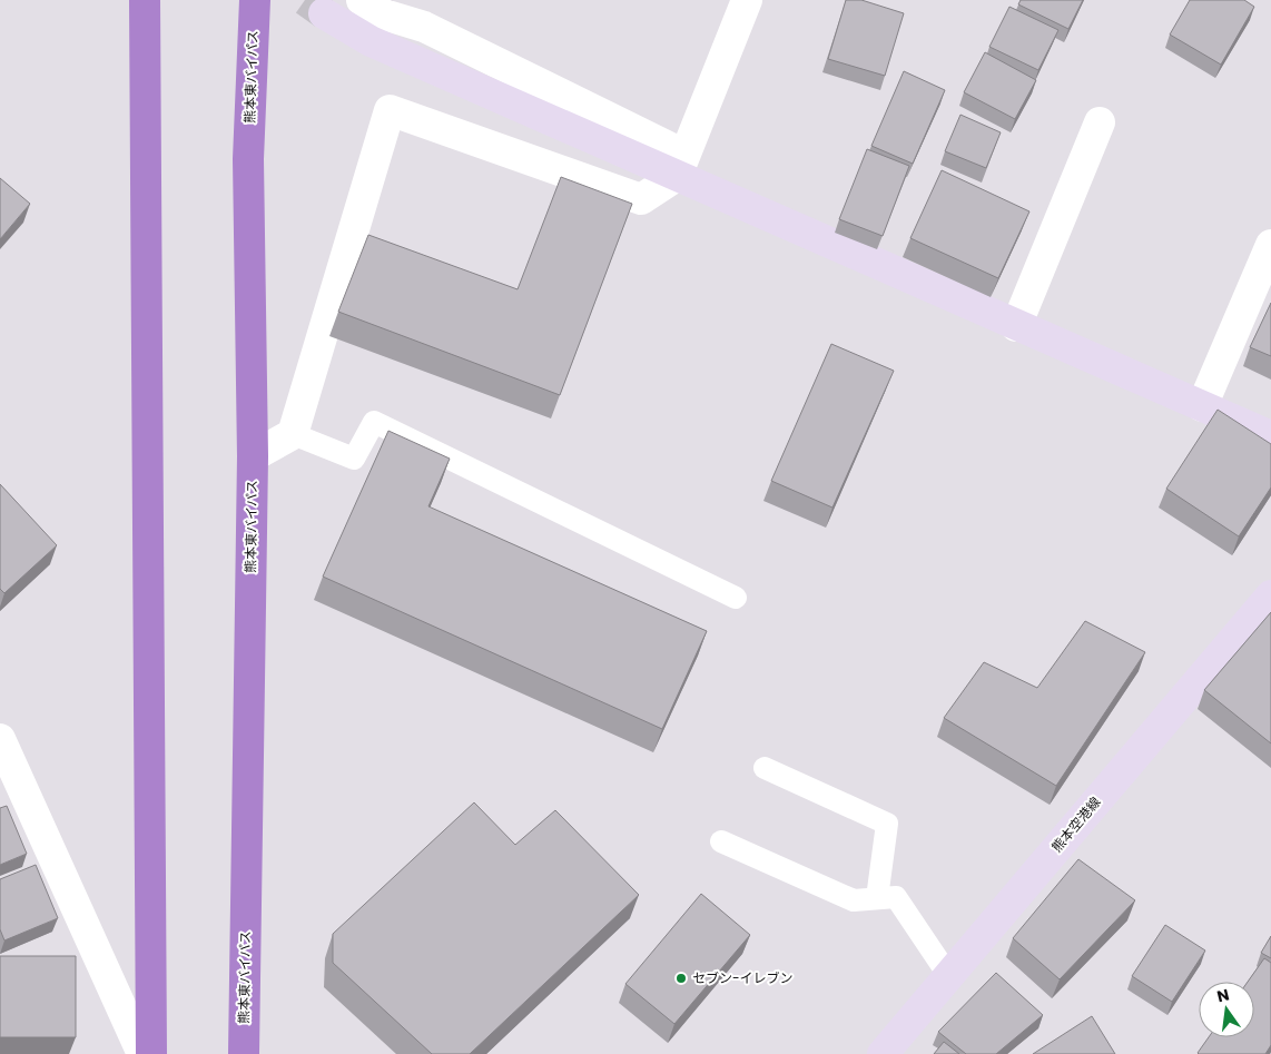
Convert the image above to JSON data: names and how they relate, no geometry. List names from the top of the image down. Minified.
{"streets":{"highway":["熊本東バイパス"],"street":["熊本空港線"]},"places":["セブン-イレブン"],"north":"top"}
